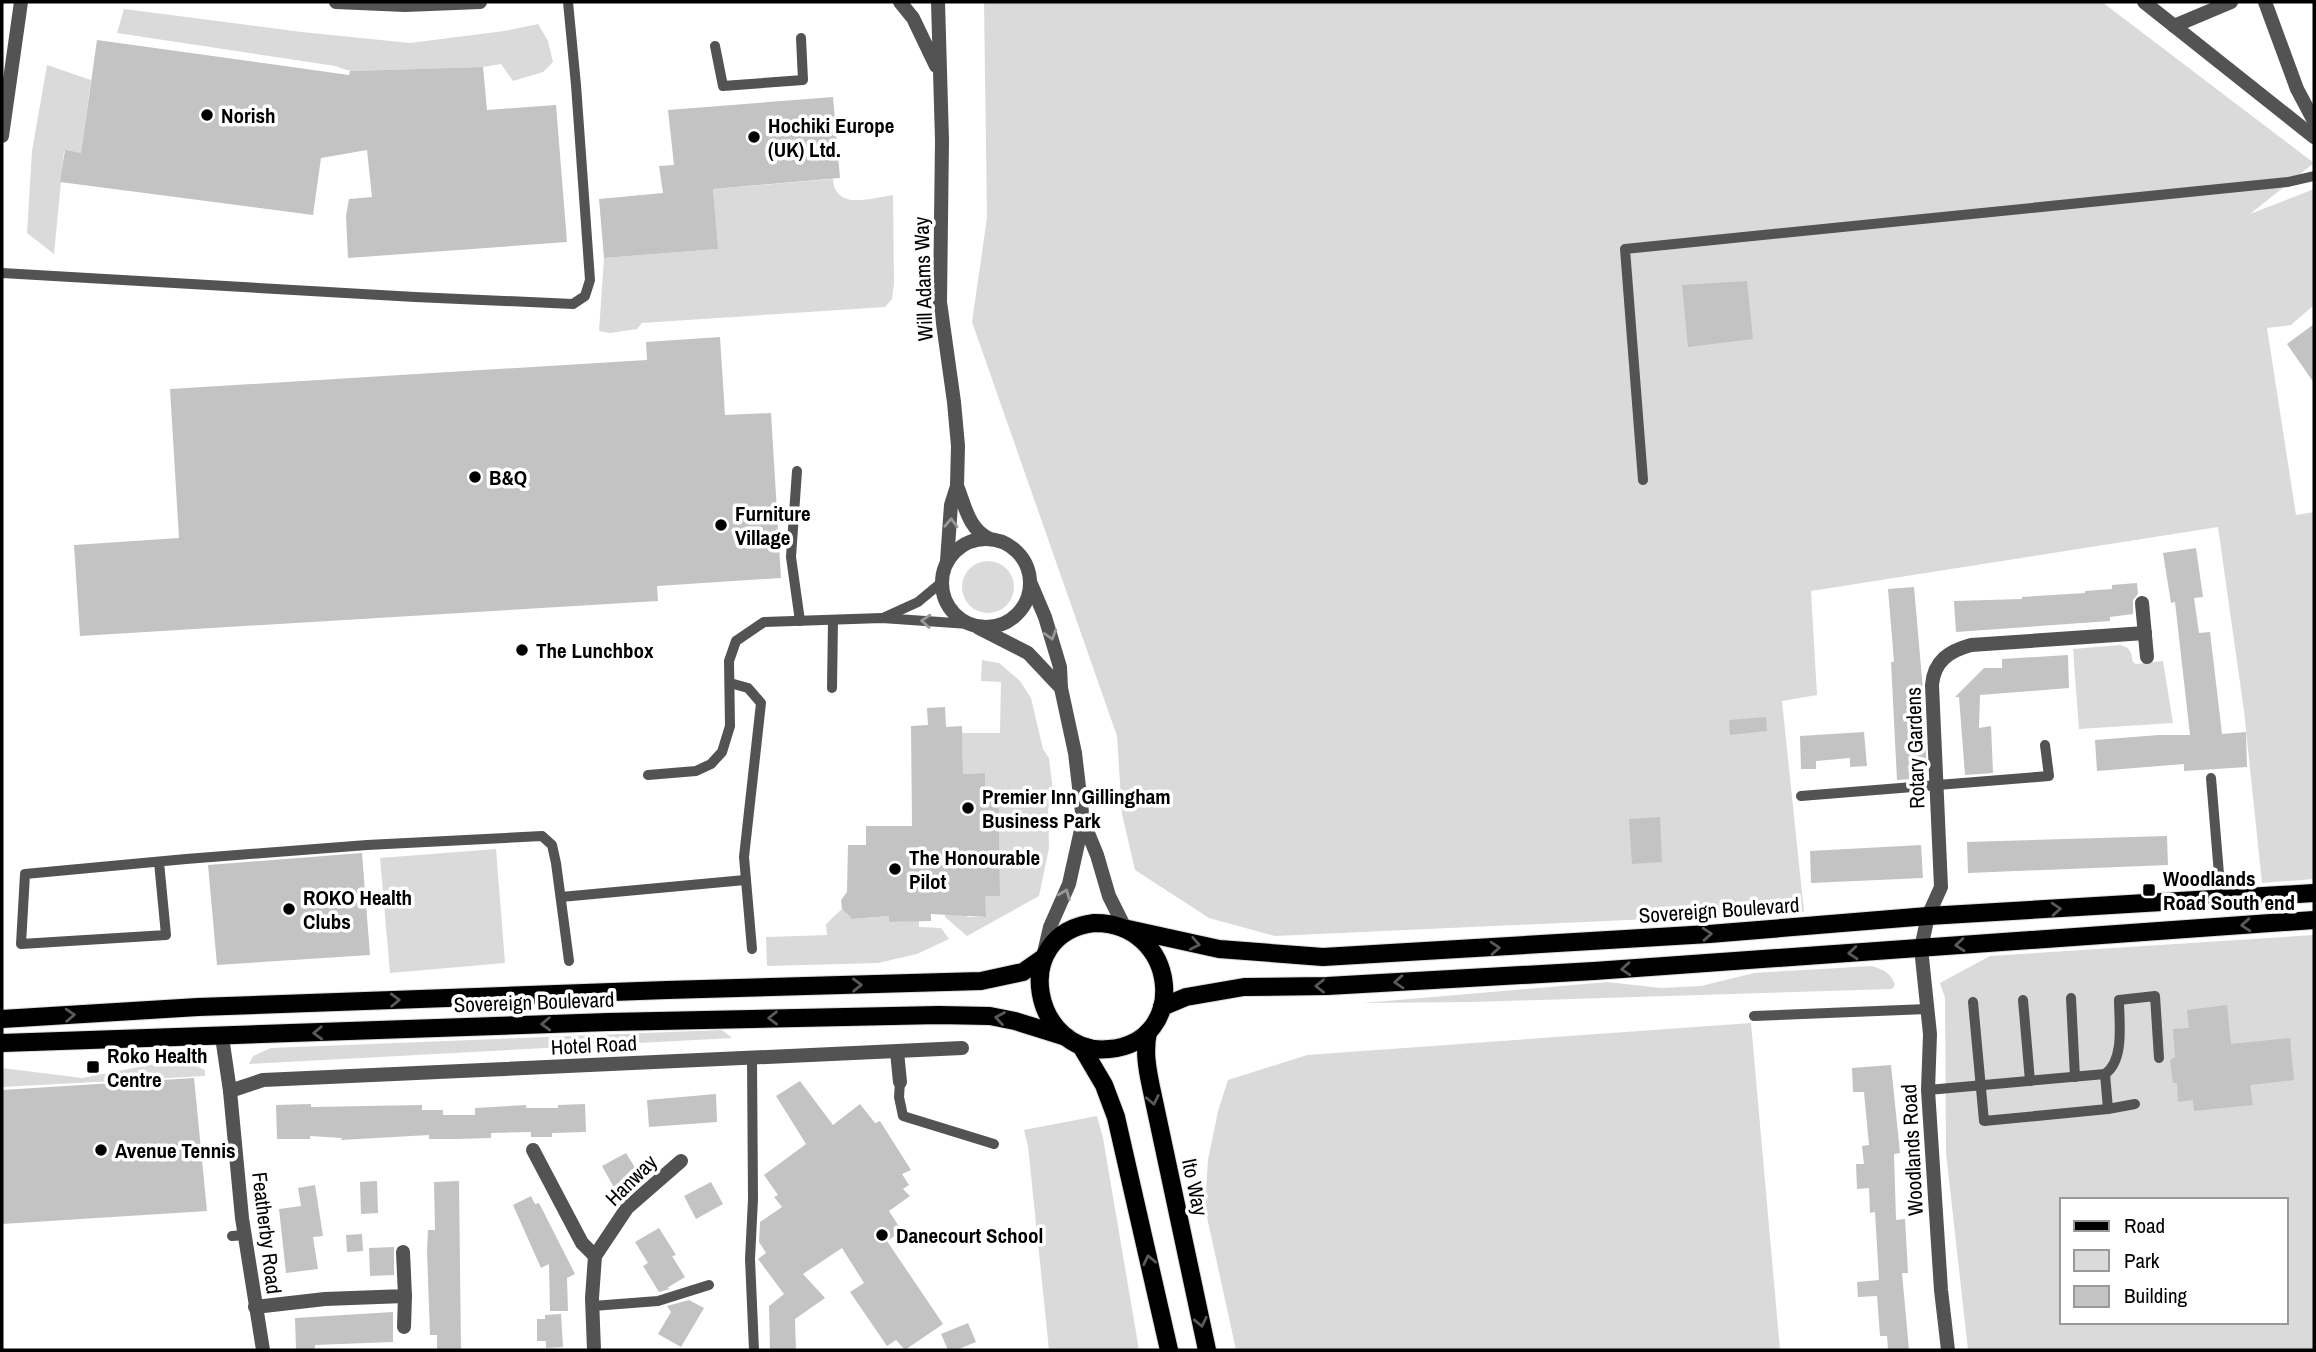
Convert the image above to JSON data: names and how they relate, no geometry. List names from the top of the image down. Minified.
{"streets":{"main road":["Sovereign Boulevard","Ito Way"],"street":["Will Adams Way","Rotary Gardens","Hotel Road","Woodlands Road","Hanway","Featherby Road"]},"crossings":[["Rotary Gardens","Sovereign Boulevard"],["Rotary Gardens","Woodlands Road"],["Sovereign Boulevard","Ito Way"],["Sovereign Boulevard","Featherby Road"],["Hotel Road","Featherby Road"]],"places":{"other":["Norish","Hochiki Europe (UK) Ltd.","B&Q","Furniture Village","The Lunchbox","Premier Inn Gillingham Business Park","The Honourable Pilot","ROKO Health Clubs","Avenue Tennis","Danecourt School"],"transit":["Woodlands Road South end","Roko Health Centre"]},"legend":["Road","Park","Building"]}
